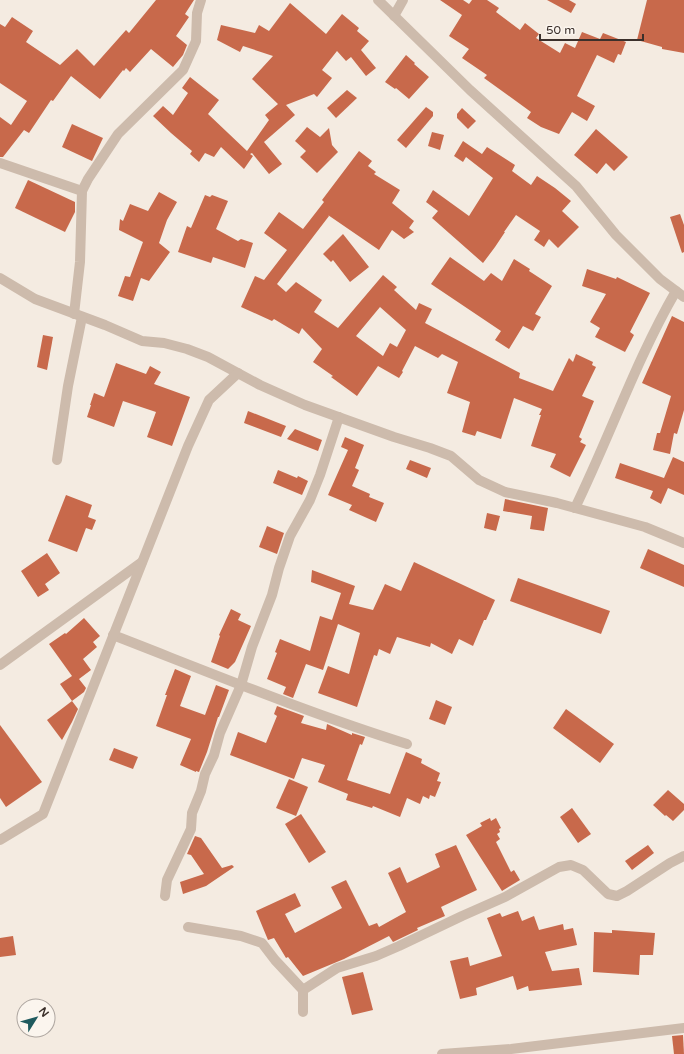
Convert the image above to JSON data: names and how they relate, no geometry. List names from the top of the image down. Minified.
{"scale_bar":"50 m","north":"top right"}
